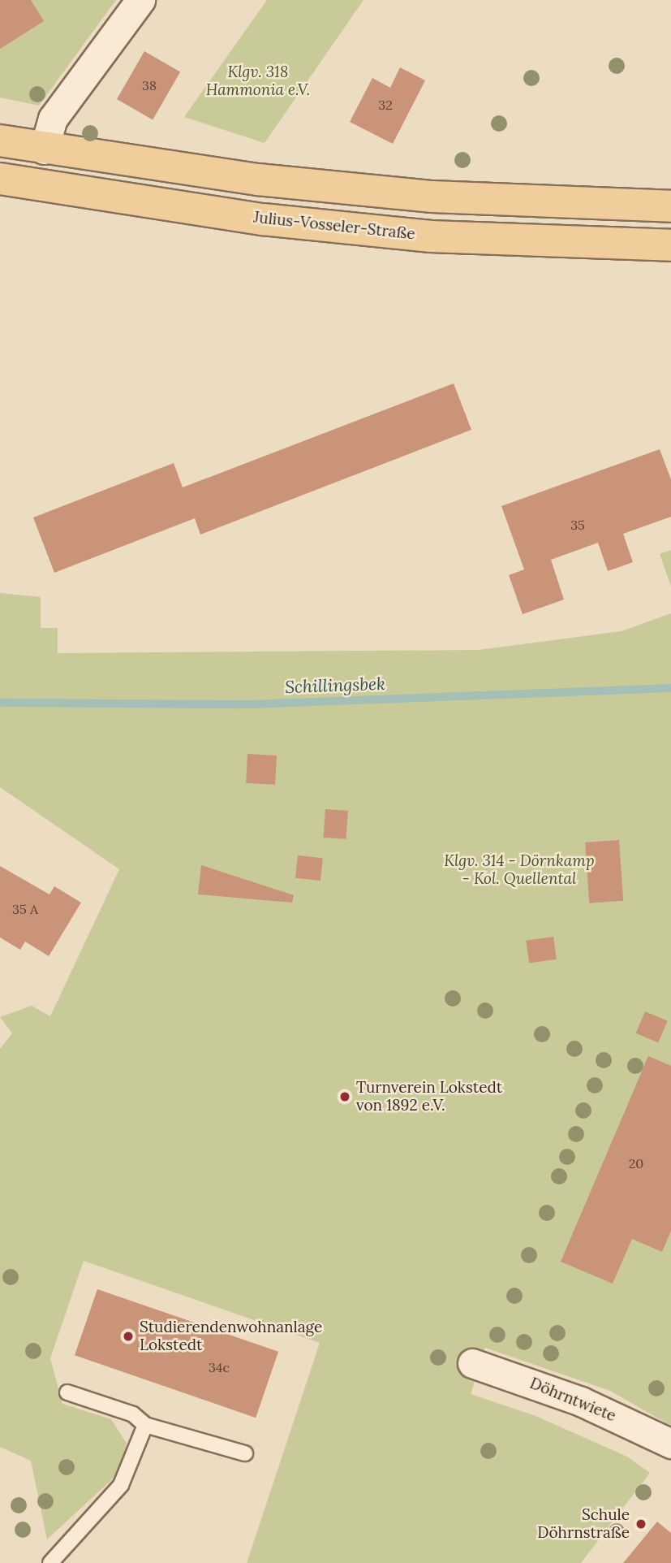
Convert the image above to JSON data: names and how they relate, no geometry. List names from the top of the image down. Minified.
{"streets":{"main road":["Julius-Vosseler-Straße"],"street":["Döhrntwiete"]},"water":["Schillingsbek"],"parks":["Klgv. 318 Hammonia e.V.","Klgv. 314 - Dörnkamp - Kol. Quellental"],"places":["Turnverein Lokstedt von 1892 e.V.","Studierendenwohnanlage Lokstedt","Schule Döhrnstraße"],"house_numbers":["38","32","35","35 A","20","34c"]}
